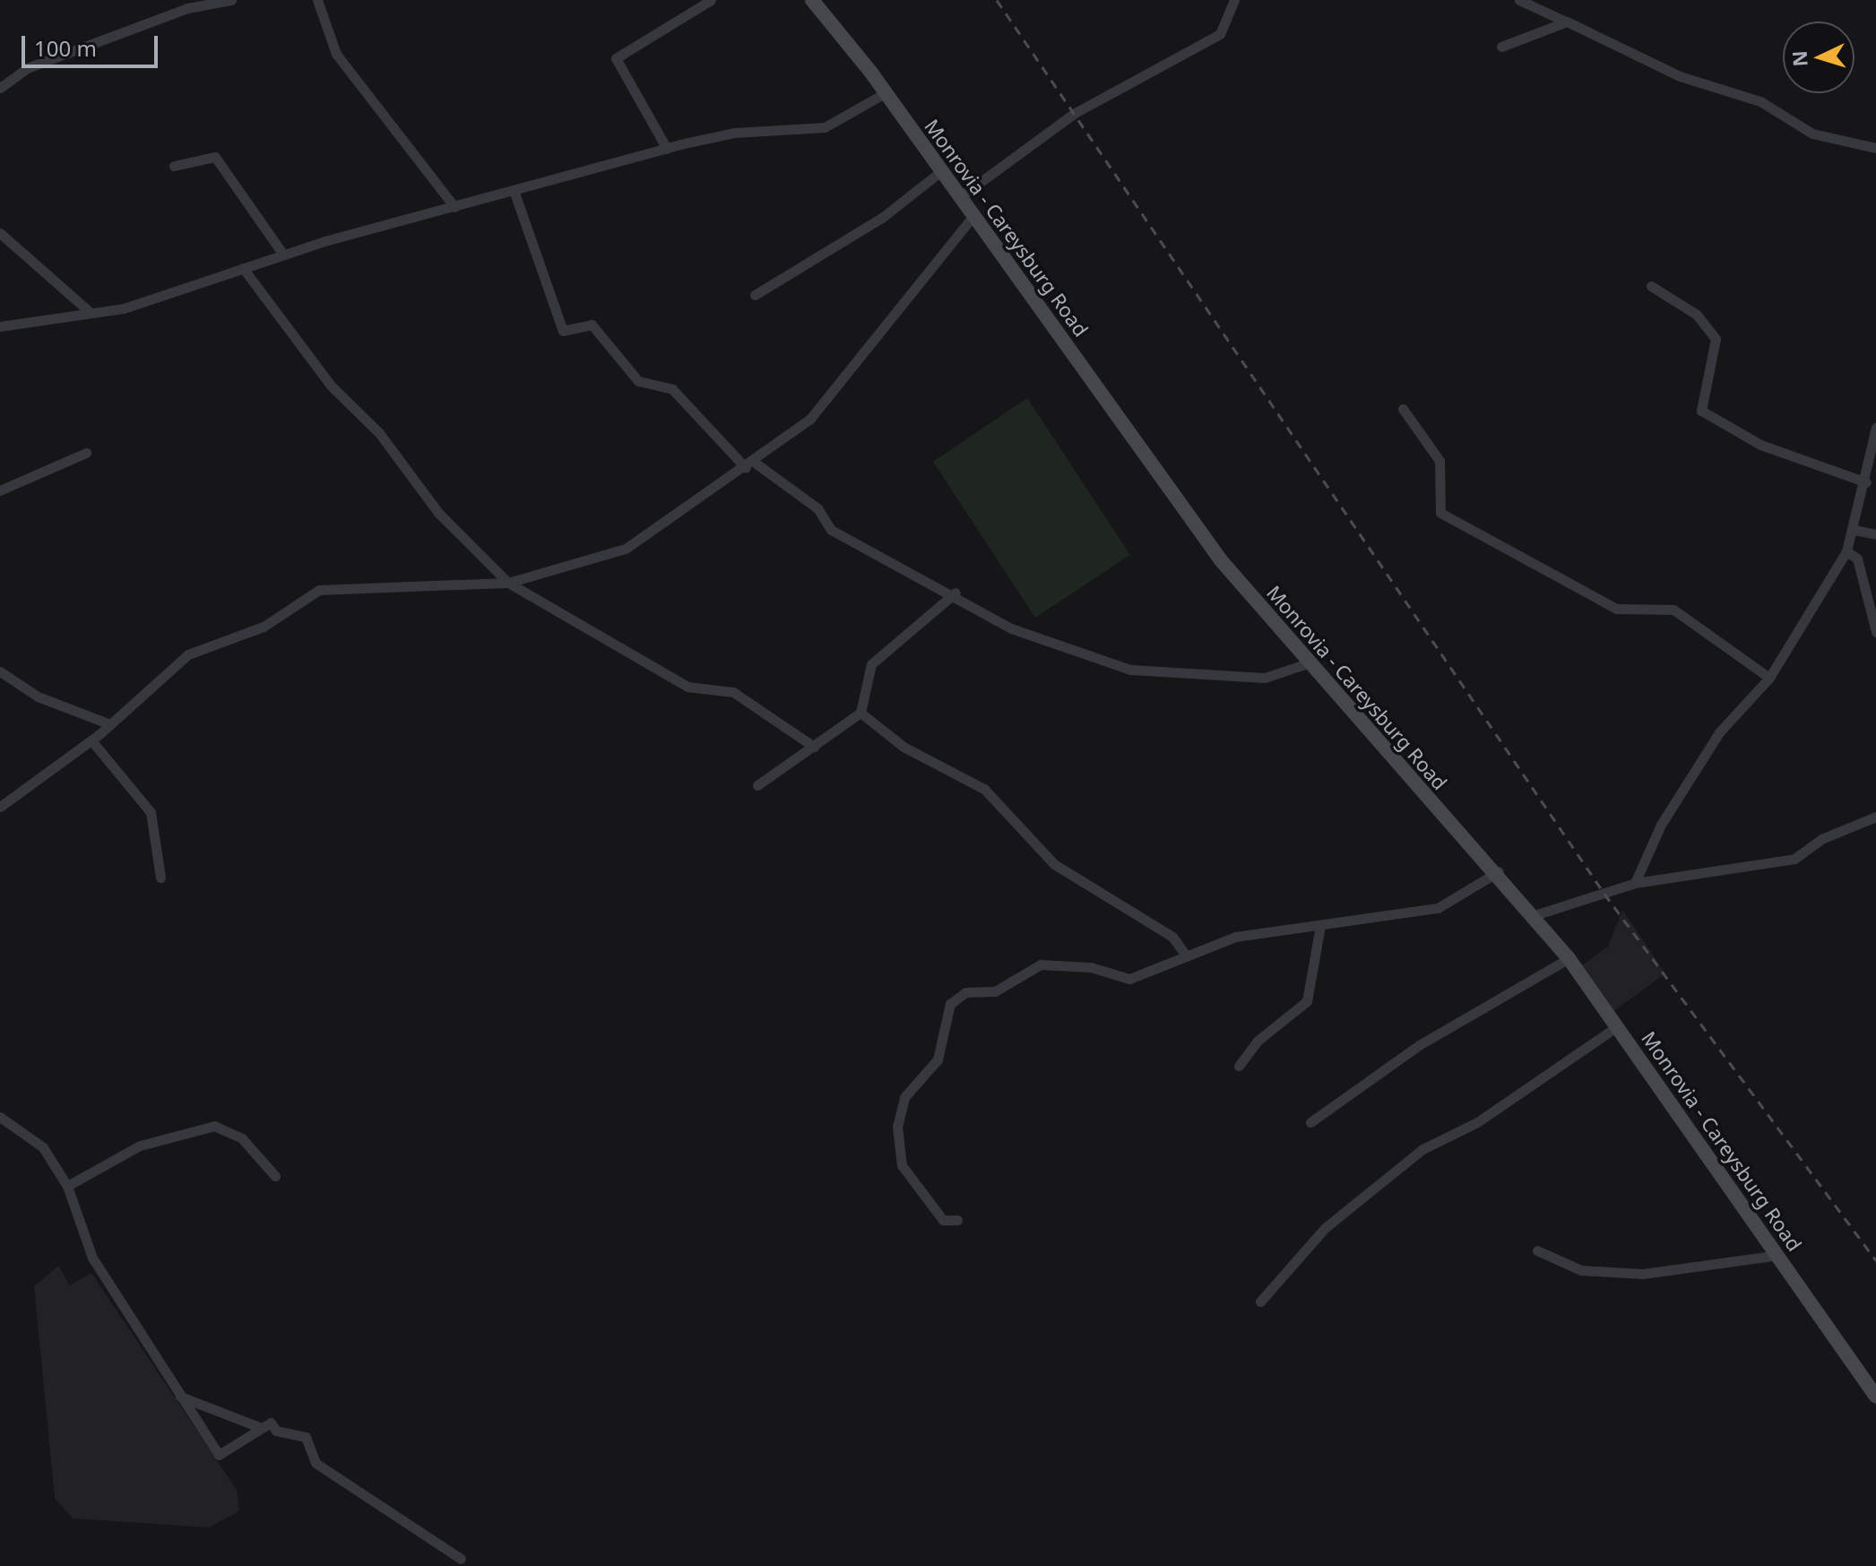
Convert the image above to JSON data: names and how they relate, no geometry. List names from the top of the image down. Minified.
{"streets":{"main road":["Monrovia - Careysburg Road"]},"scale_bar":"100 m","north":"left"}
